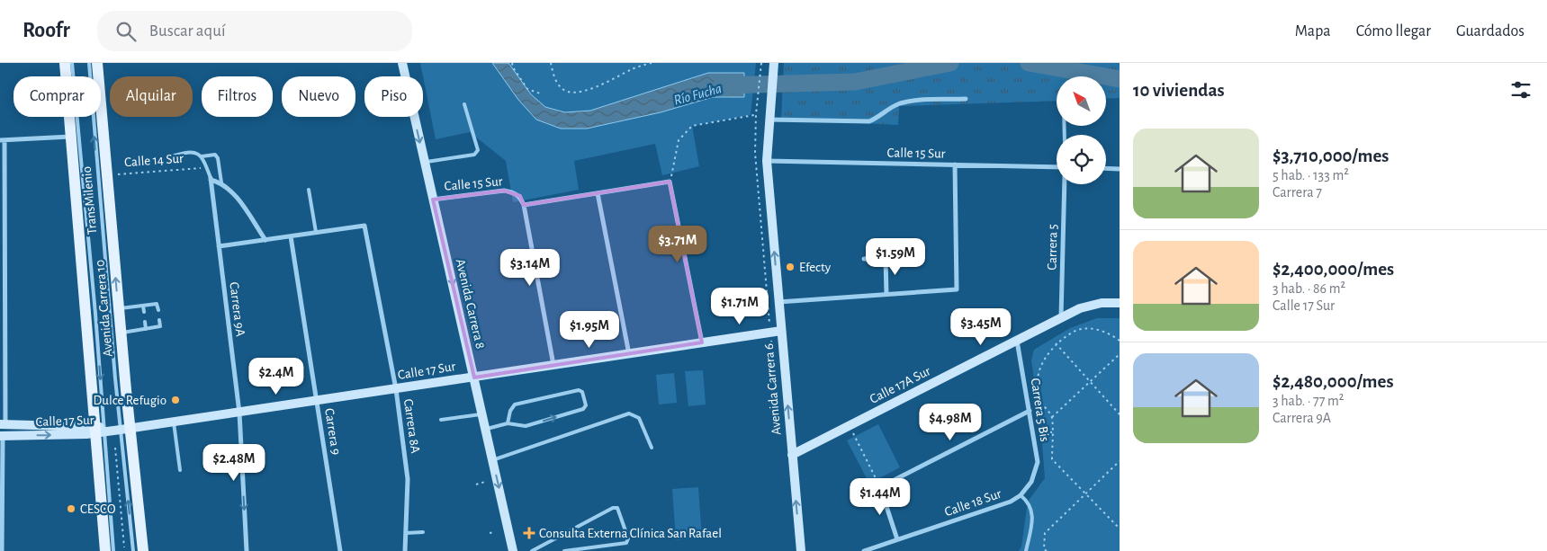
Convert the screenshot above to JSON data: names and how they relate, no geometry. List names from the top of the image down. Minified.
{"streets":{"main road":["Avenida Carrera 10"],"street":["Calle 15 Sur","Carrera 5","Avenida Carrera 8","Carrera 9A","Calle 17 Sur","Calle 17A Sur","Avenida Carrera 6","Carrera 5 Bis","Carrera 8A","Carrera 9","Calle 18 Sur"],"lane":["TransMilenio"],"path":["Calle 14 Sur"]},"crossings":[["Calle 15 Sur","Avenida Carrera 8"],["Calle 15 Sur","Avenida Carrera 6"],["Calle 14 Sur","Avenida Carrera 10"],["TransMilenio","Avenida Carrera 10"],["TransMilenio","Calle 17 Sur"],["Carrera 5","Calle 17A Sur"],["Avenida Carrera 8","Calle 17 Sur"],["Avenida Carrera 10","Calle 17 Sur"],["Carrera 9A","Calle 17 Sur"],["Calle 17 Sur","Avenida Carrera 6"],["Calle 17 Sur","Carrera 8A"],["Calle 17 Sur","Carrera 9"],["Calle 17A Sur","Avenida Carrera 6"],["Calle 17A Sur","Carrera 5 Bis"],["Carrera 5 Bis","Calle 18 Sur"]],"one_way":["Avenida Carrera 8","Carrera 9A","Avenida Carrera 6"],"water":["Río Fucha"],"places":{"other":["Efecty","Dulce Refugio","CESCO"],"health":["Consulta Externa Clínica San Rafael"]},"north":"top left","page":{"header":"Roofr","search":"Buscar aquí","nav":["Mapa","Cómo llegar","Guardados"],"heading":"10 viviendas","chip":["Comprar","Alquilar","Filtros","Nuevo","Piso"],"list":[{"name":"$3,710,000/mes","note":"5 hab. · 133 m² · Carrera 7"},{"name":"$2,400,000/mes","note":"3 hab. · 86 m² · Calle 17 Sur"},{"name":"$2,480,000/mes","note":"3 hab. · 77 m² · Carrera 9A"}],"price":["$3.71M","$1.59M","$3.14M","$1.71M","$3.45M","$1.95M","$2.4M","$4.98M","$2.48M","$1.44M"]}}
